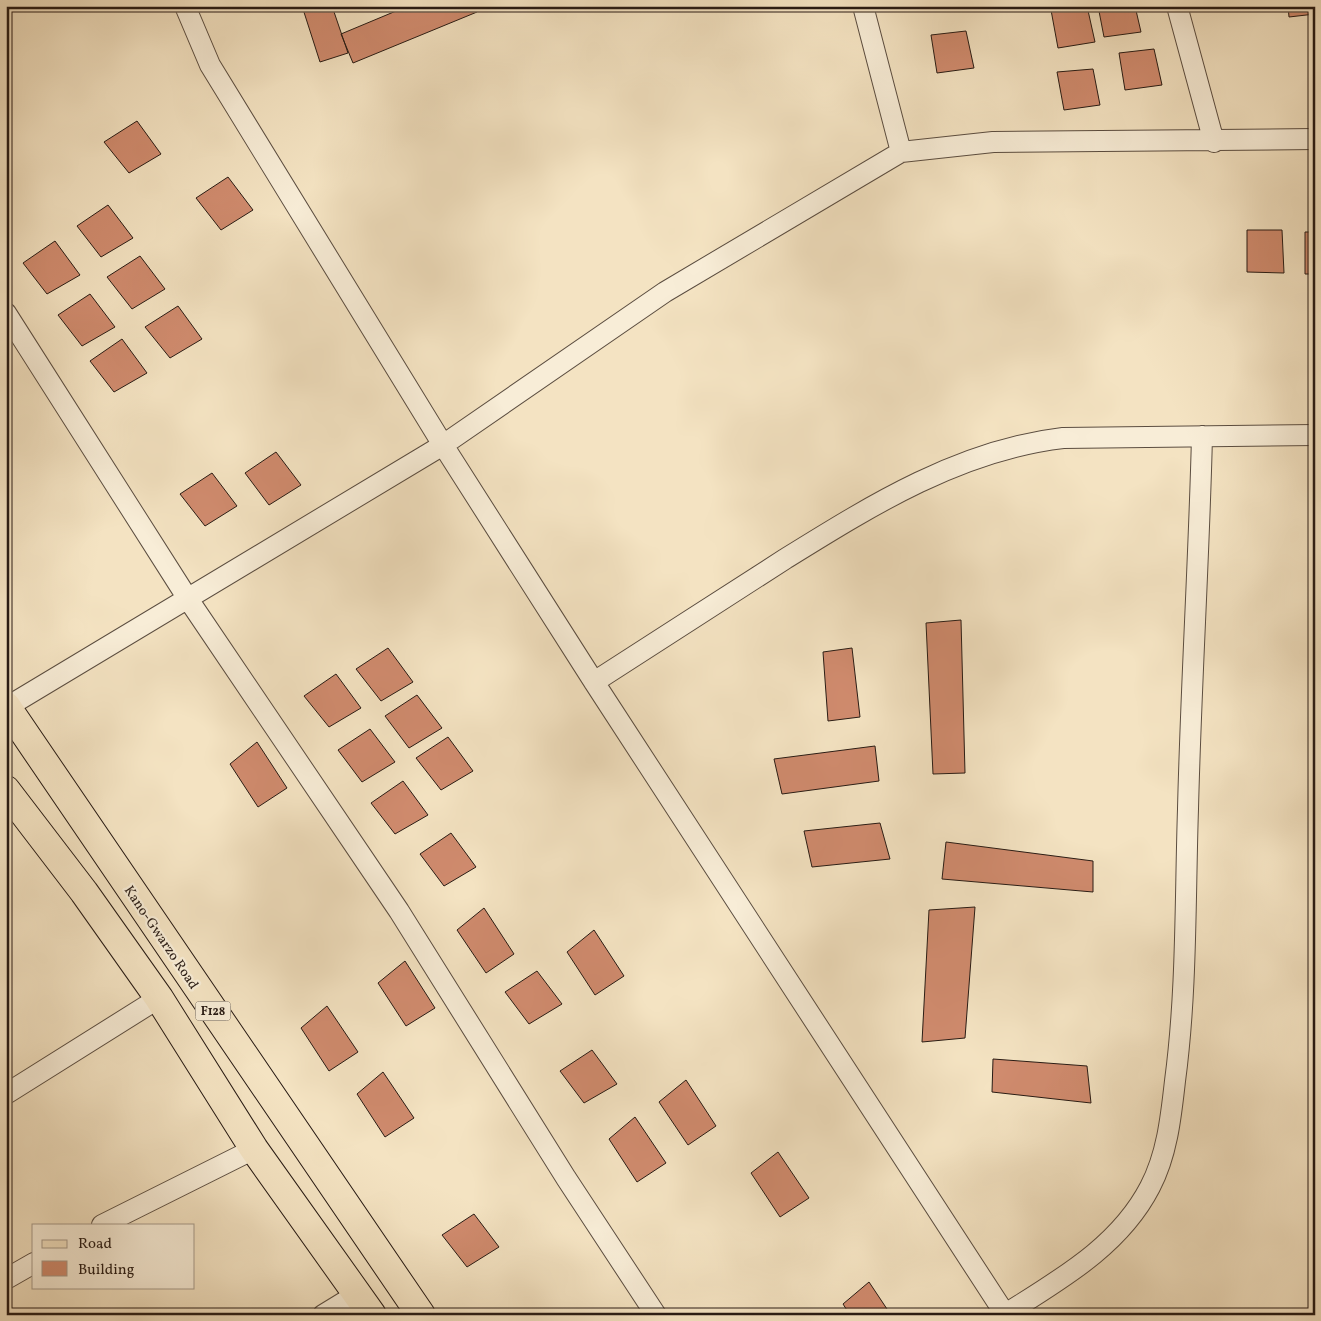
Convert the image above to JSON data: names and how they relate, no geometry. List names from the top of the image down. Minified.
{"streets":{"main road":["Kano-Gwarzo Road","F128"]},"legend":["Road","Building"]}
